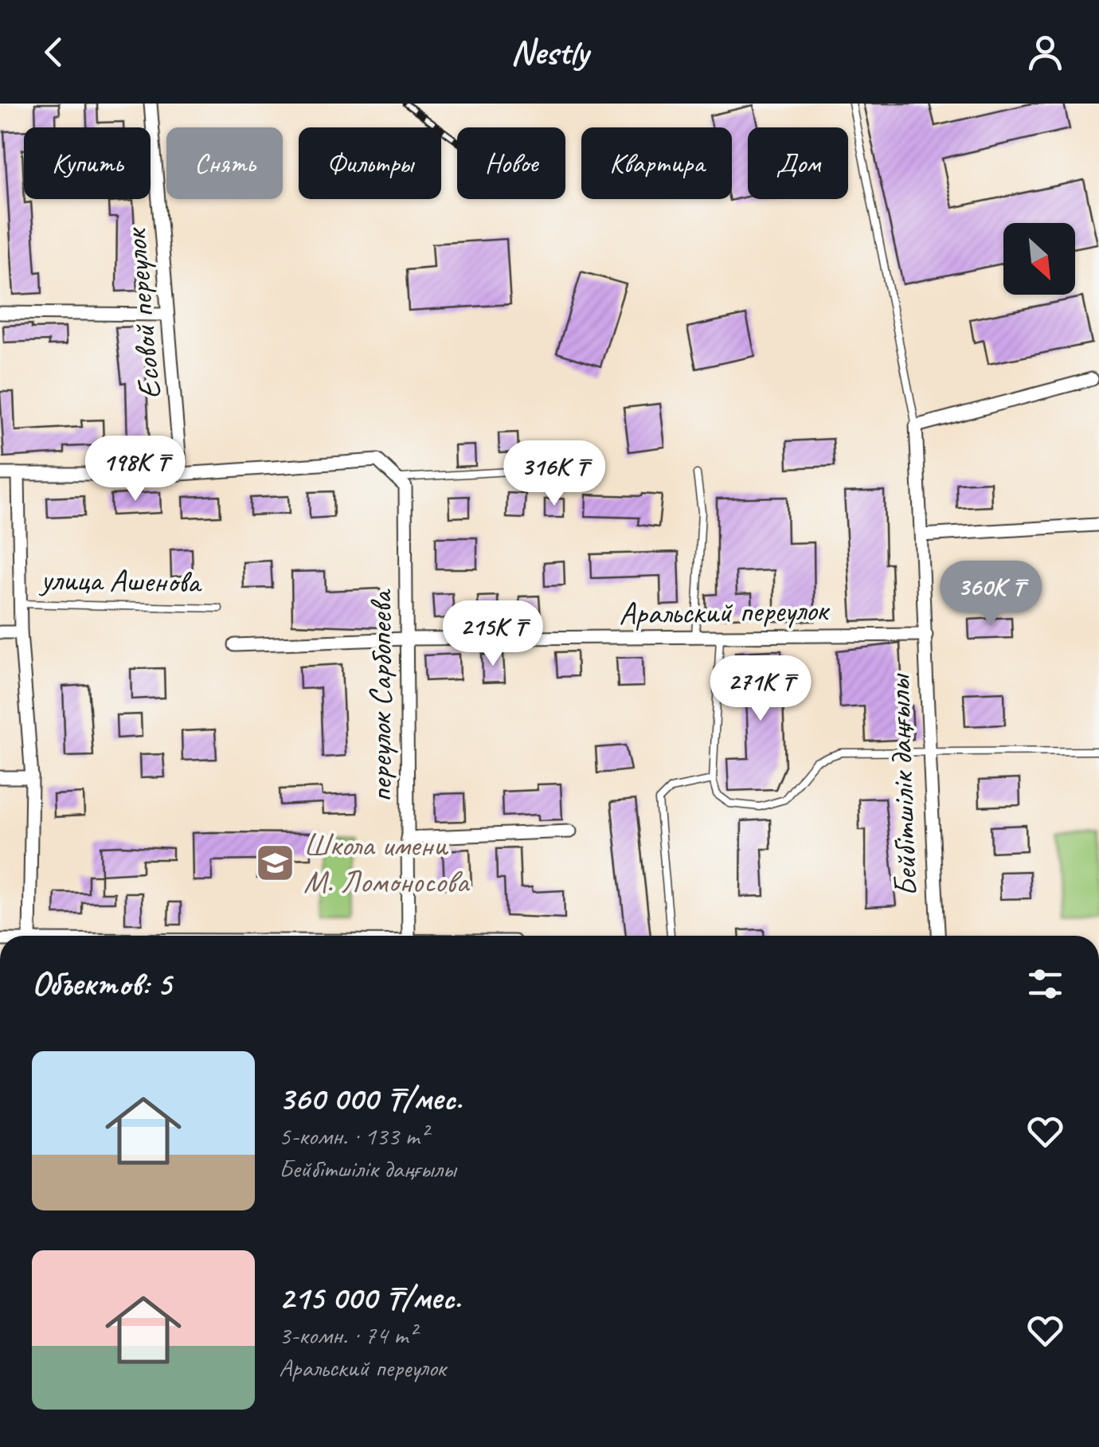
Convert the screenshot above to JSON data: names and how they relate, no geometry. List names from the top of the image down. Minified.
{"streets":{"street":["Есовой переулок","улица Ашенова","Аральский переулок","переулок Сарбопеева","Бейбітшілік даңғылы"]},"crossings":[["Аральский переулок","переулок Сарбопеева"],["Аральский переулок","Бейбітшілік даңғылы"]],"places":{"school or university":["Школа имени М. Ломоносова"]},"north":"bottom right","page":{"header":"Nestly","chip":["Купить","Снять","Фильтры","Новое","Квартира","Дом"],"price":["198K ₸","316K ₸","360K ₸","215K ₸","271K ₸"],"heading":"Объектов: 5","list":[{"name":"360 000 ₸/мес.","note":"5-комн. · 133 m² · Бейбітшілік даңғылы"},{"name":"215 000 ₸/мес.","note":"3-комн. · 74 m² · Аральский переулок"}]}}
